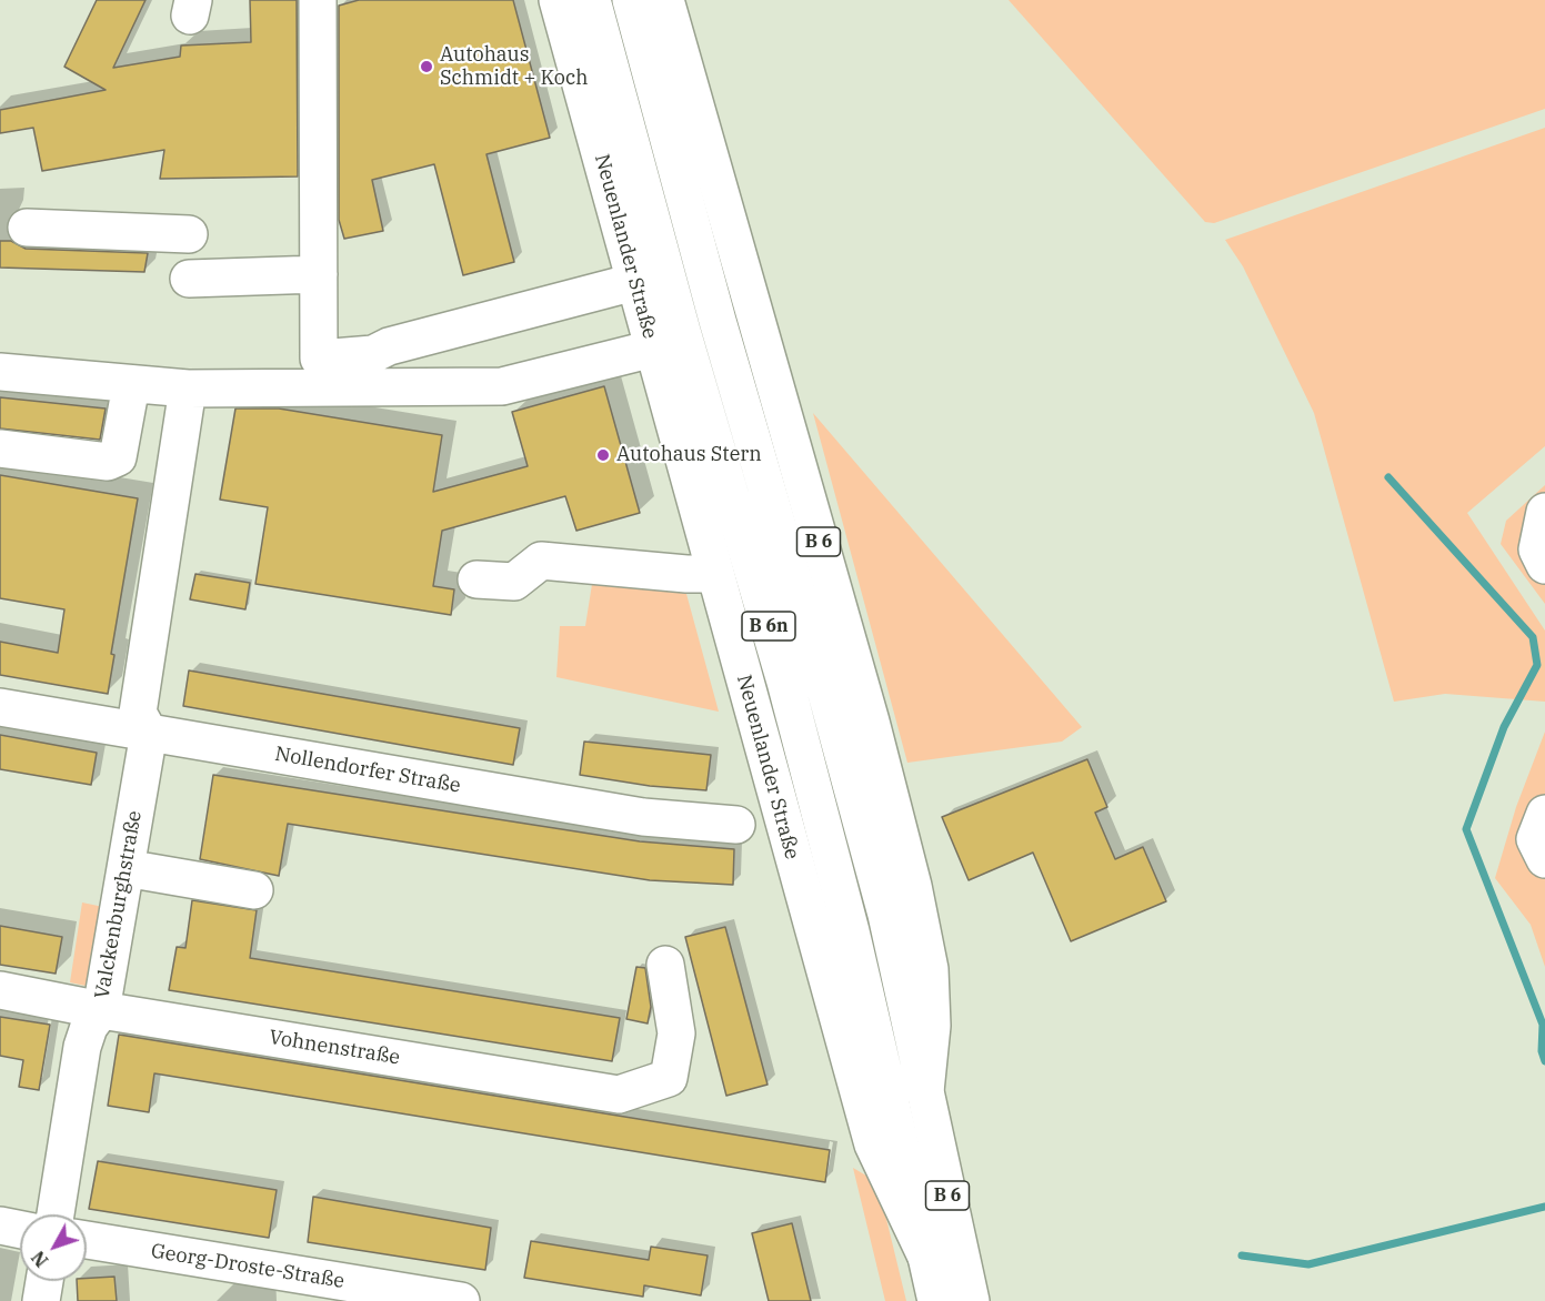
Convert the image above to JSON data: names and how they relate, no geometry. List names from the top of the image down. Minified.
{"streets":{"main road":["Neuenlander Straße","B 6","B 6n","Nollendorfer Straße","Valckenburghstraße","Vohnenstraße","Georg-Droste-Straße"]},"crossings":[["B 6","B 6n"],["Nollendorfer Straße","Valckenburghstraße"],["Valckenburghstraße","Vohnenstraße"]],"places":["Autohaus Schmidt + Koch","Autohaus Stern"],"north":"bottom left"}
